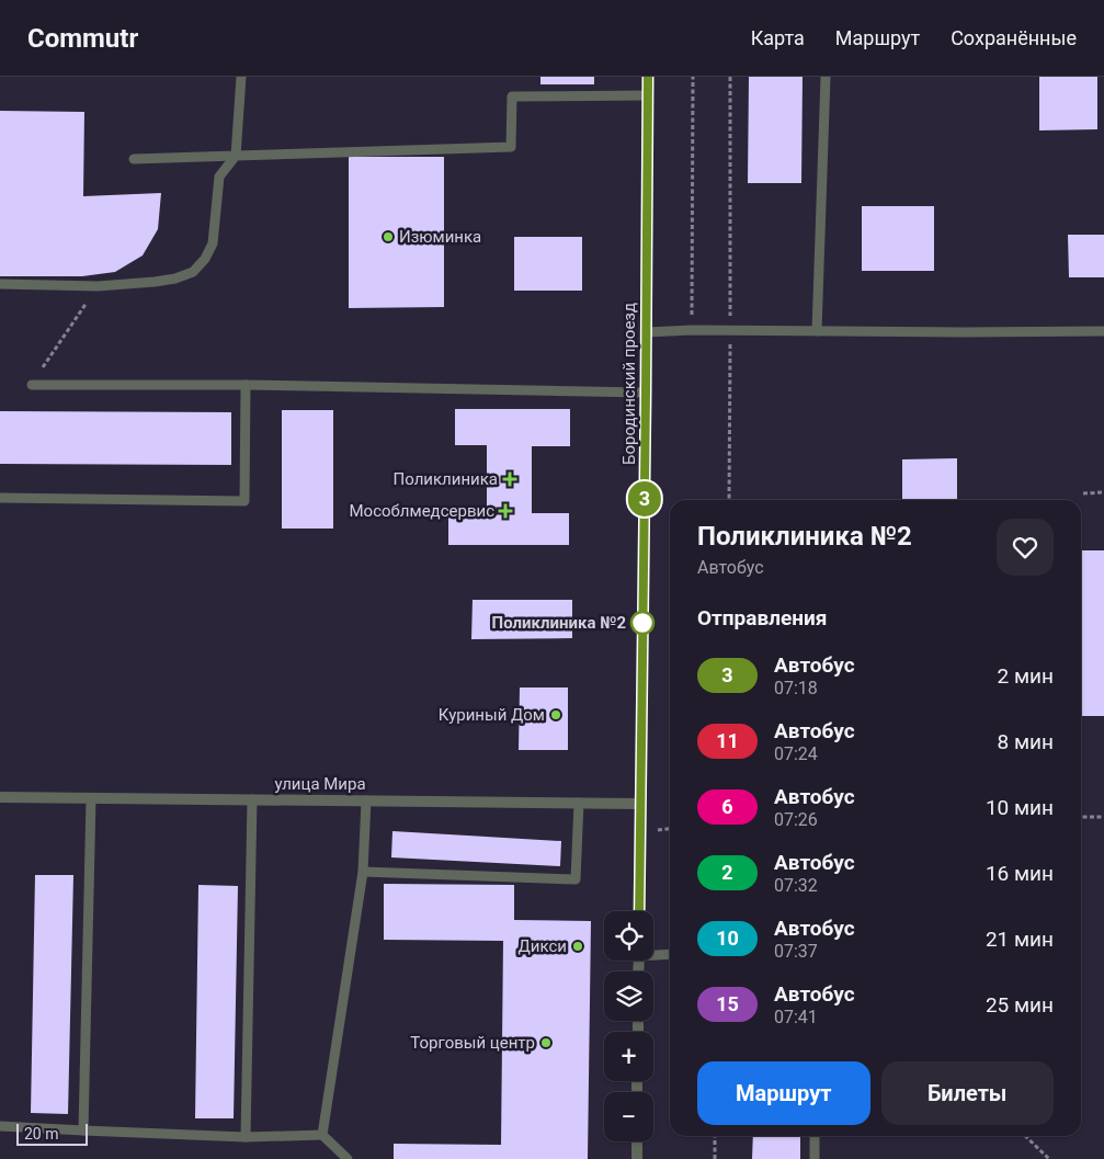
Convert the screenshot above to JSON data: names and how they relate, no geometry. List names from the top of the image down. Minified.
{"streets":{"street":["Бородинский проезд","улица Мира"]},"crossings":[["Бородинский проезд","улица Мира"]],"places":{"other":["Изюминка","Поликлиника №2","Куриный Дом","Дикси","Торговый центр"],"health":["Поликлиника","Мособлмедсервис"]},"lines":["bus line 3"],"scale_bar":"20 m","page":{"header":"Commutr","nav":["Карта","Маршрут","Сохранённые"],"on_map":"3","heading":[["Поликлиника №2","Автобус"],"Отправления"],"list":[{"mark":"3","name":"Автобус","note":"07:18","value":"2 мин"},{"mark":"11","name":"Автобус","note":"07:24","value":"8 мин"},{"mark":"6","name":"Автобус","note":"07:26","value":"10 мин"},{"mark":"2","name":"Автобус","note":"07:32","value":"16 мин"},{"mark":"10","name":"Автобус","note":"07:37","value":"21 мин"},{"mark":"15","name":"Автобус","note":"07:41","value":"25 мин"}],"map_buttons":["+","−"],"buttons":["Маршрут","Билеты"],"scale":"20 m"}}
